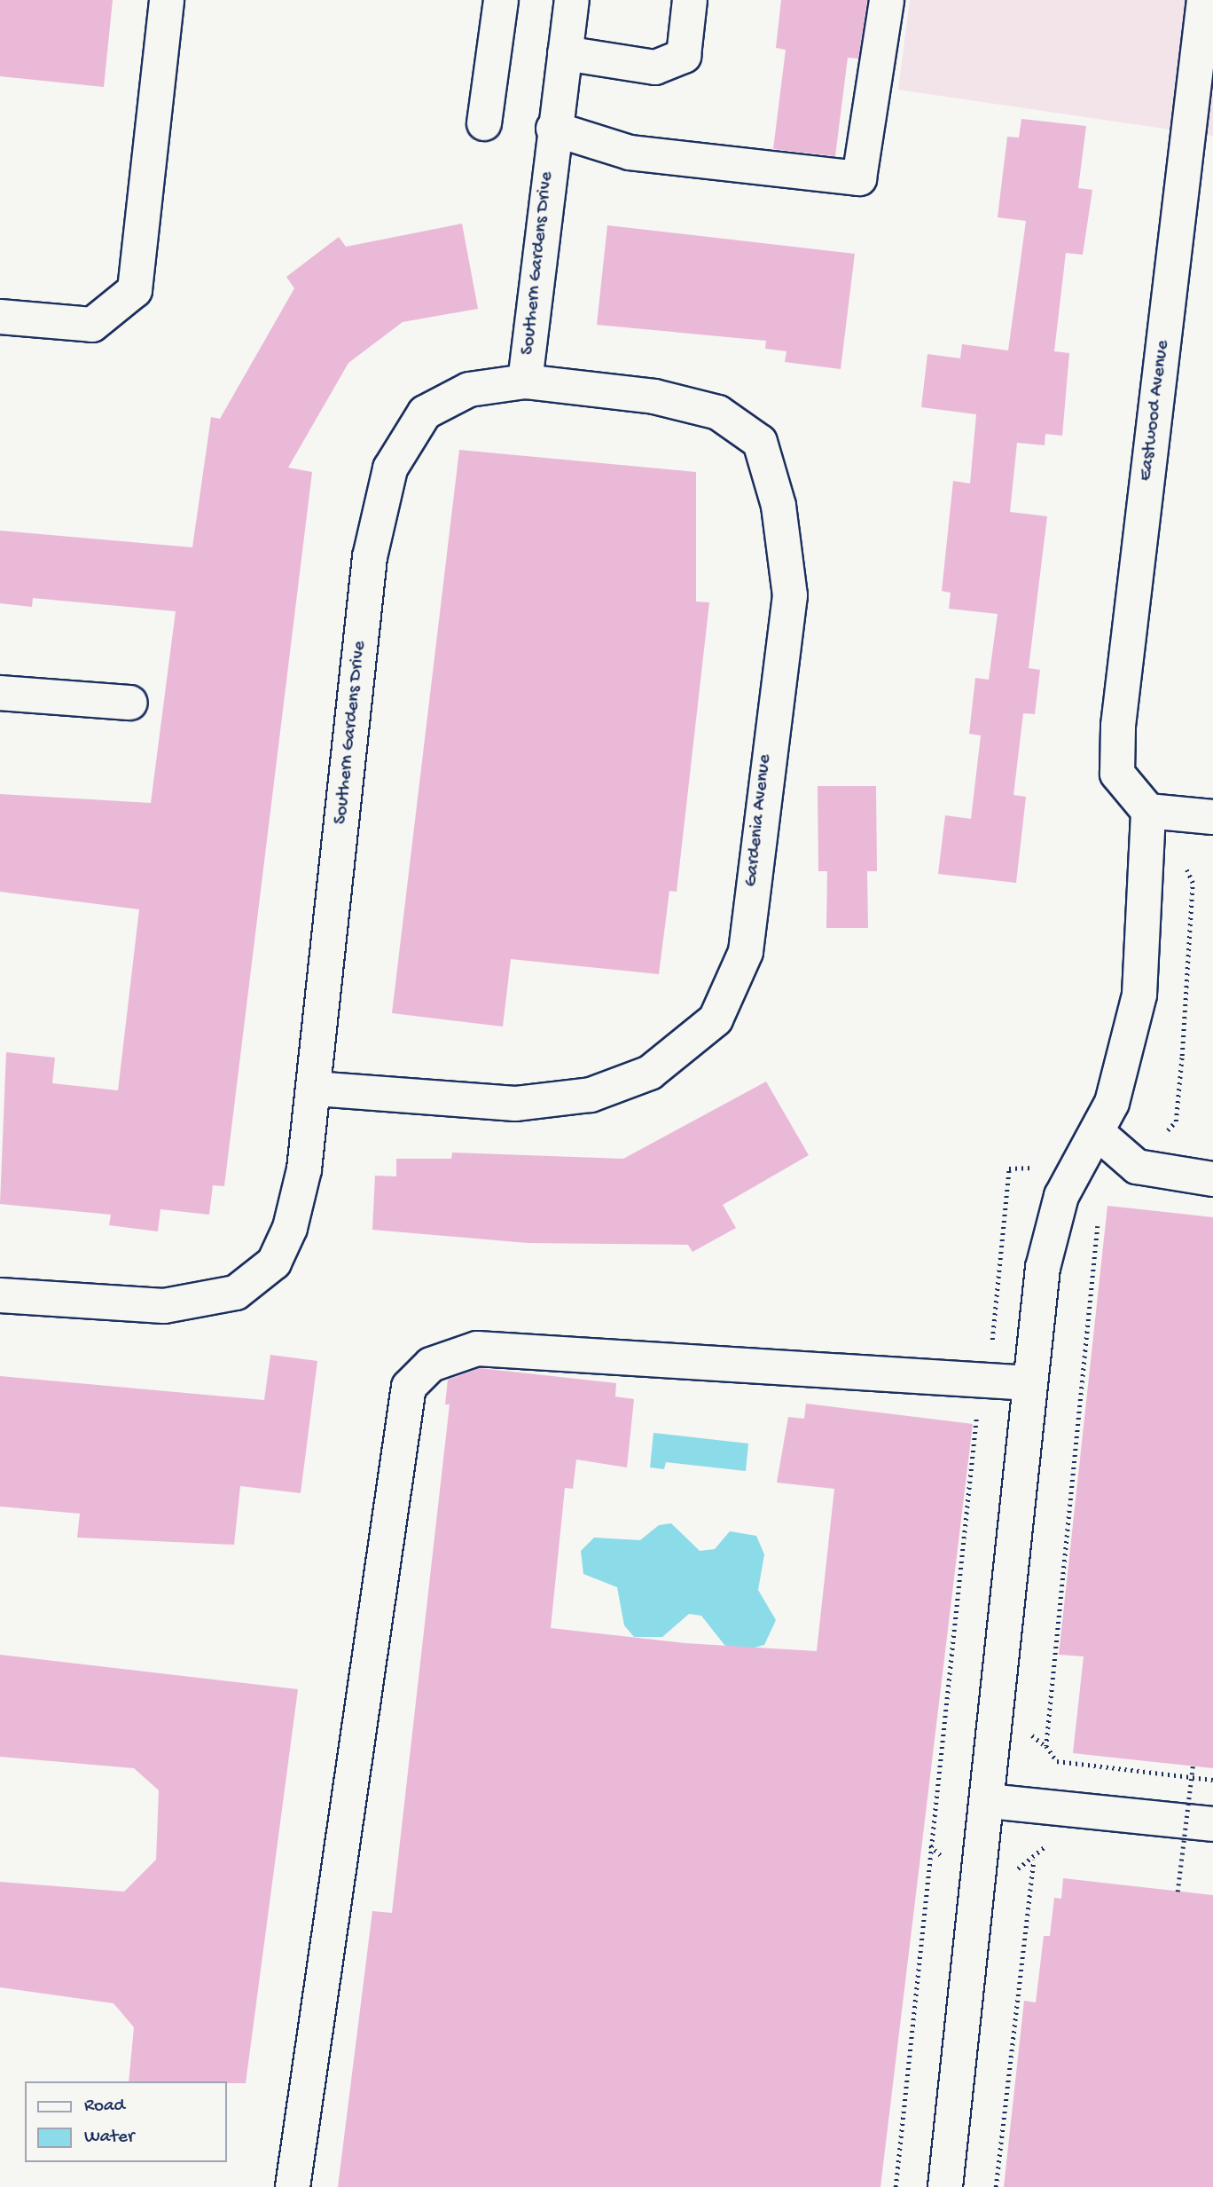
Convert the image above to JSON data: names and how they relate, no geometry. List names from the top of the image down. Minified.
{"streets":{"street":["Southern Gardens Drive","Eastwood Avenue","Gardenia Avenue"]},"crossings":[["Southern Gardens Drive","Gardenia Avenue"]],"legend":["Road","Water"]}
